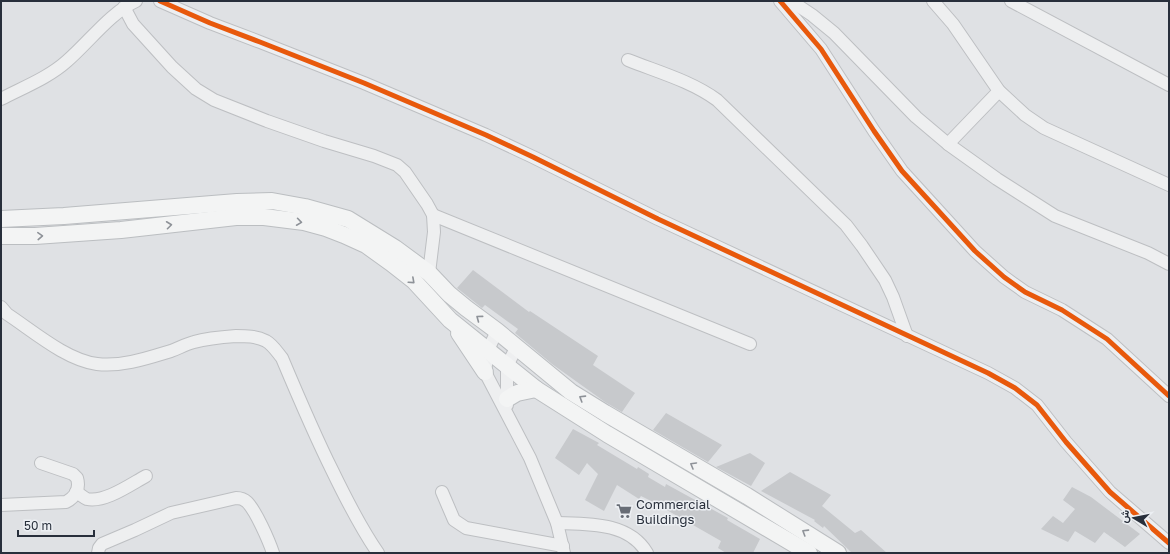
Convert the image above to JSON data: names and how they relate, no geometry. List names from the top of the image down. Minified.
{"places":{"supermarket":["Commercial Buildings"]},"scale_bar":"50 m","north":"left"}
